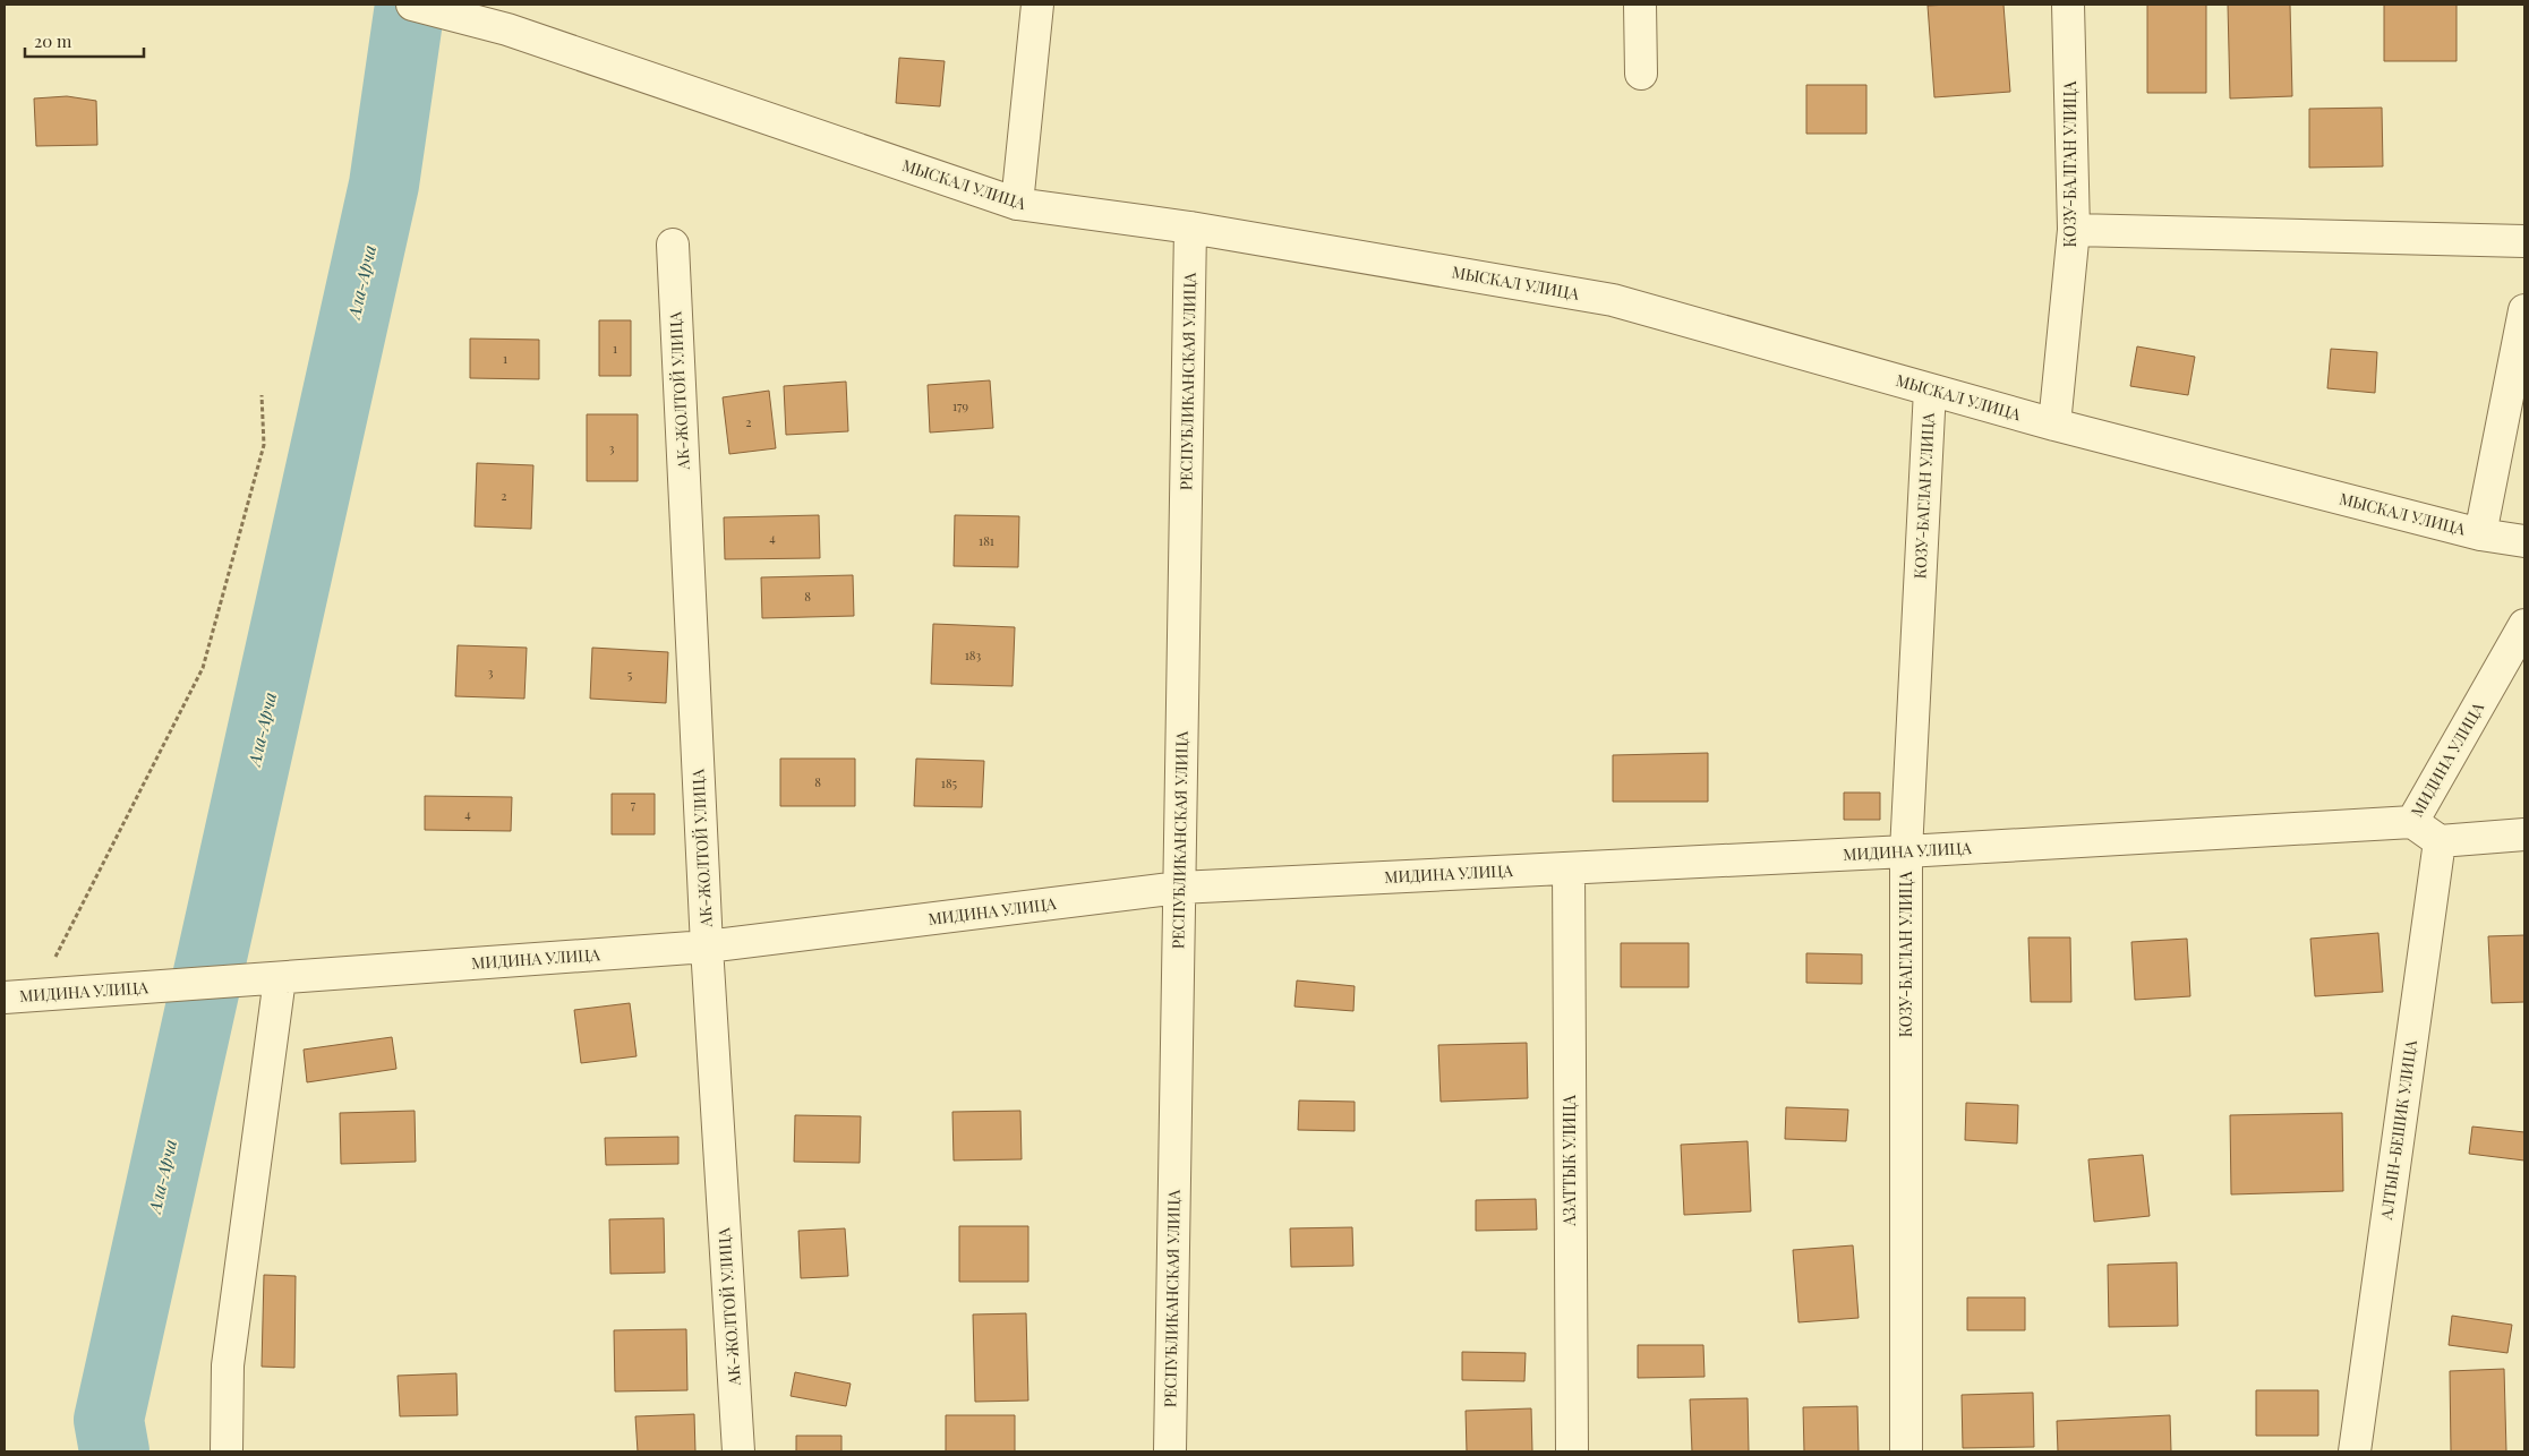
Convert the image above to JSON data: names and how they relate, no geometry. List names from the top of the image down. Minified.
{"streets":{"street":["КОЗУ-БАЛГАН УЛИЦА","МЫСКАЛ УЛИЦА","РЕСПУБЛИКАНСКАЯ УЛИЦА","АК-ЖОЛТОЙ УЛИЦА","КОЗУ-БАГЛАН УЛИЦА","МИДИНА УЛИЦА","АЛТЫН-БЕШИК УЛИЦА","АЗАТТЫК УЛИЦА"]},"crossings":[["КОЗУ-БАЛГАН УЛИЦА","МЫСКАЛ УЛИЦА"],["МЫСКАЛ УЛИЦА","РЕСПУБЛИКАНСКАЯ УЛИЦА"],["МЫСКАЛ УЛИЦА","КОЗУ-БАГЛАН УЛИЦА"],["РЕСПУБЛИКАНСКАЯ УЛИЦА","МИДИНА УЛИЦА"],["АК-ЖОЛТОЙ УЛИЦА","МИДИНА УЛИЦА"],["КОЗУ-БАГЛАН УЛИЦА","МИДИНА УЛИЦА"],["МИДИНА УЛИЦА","АЗАТТЫК УЛИЦА"]],"water":["Ала-Арча"],"house_numbers":["1","1","179","2","3","2","4","181","8","183","3","5","8","185","7","4"],"scale_bar":"20 m"}
